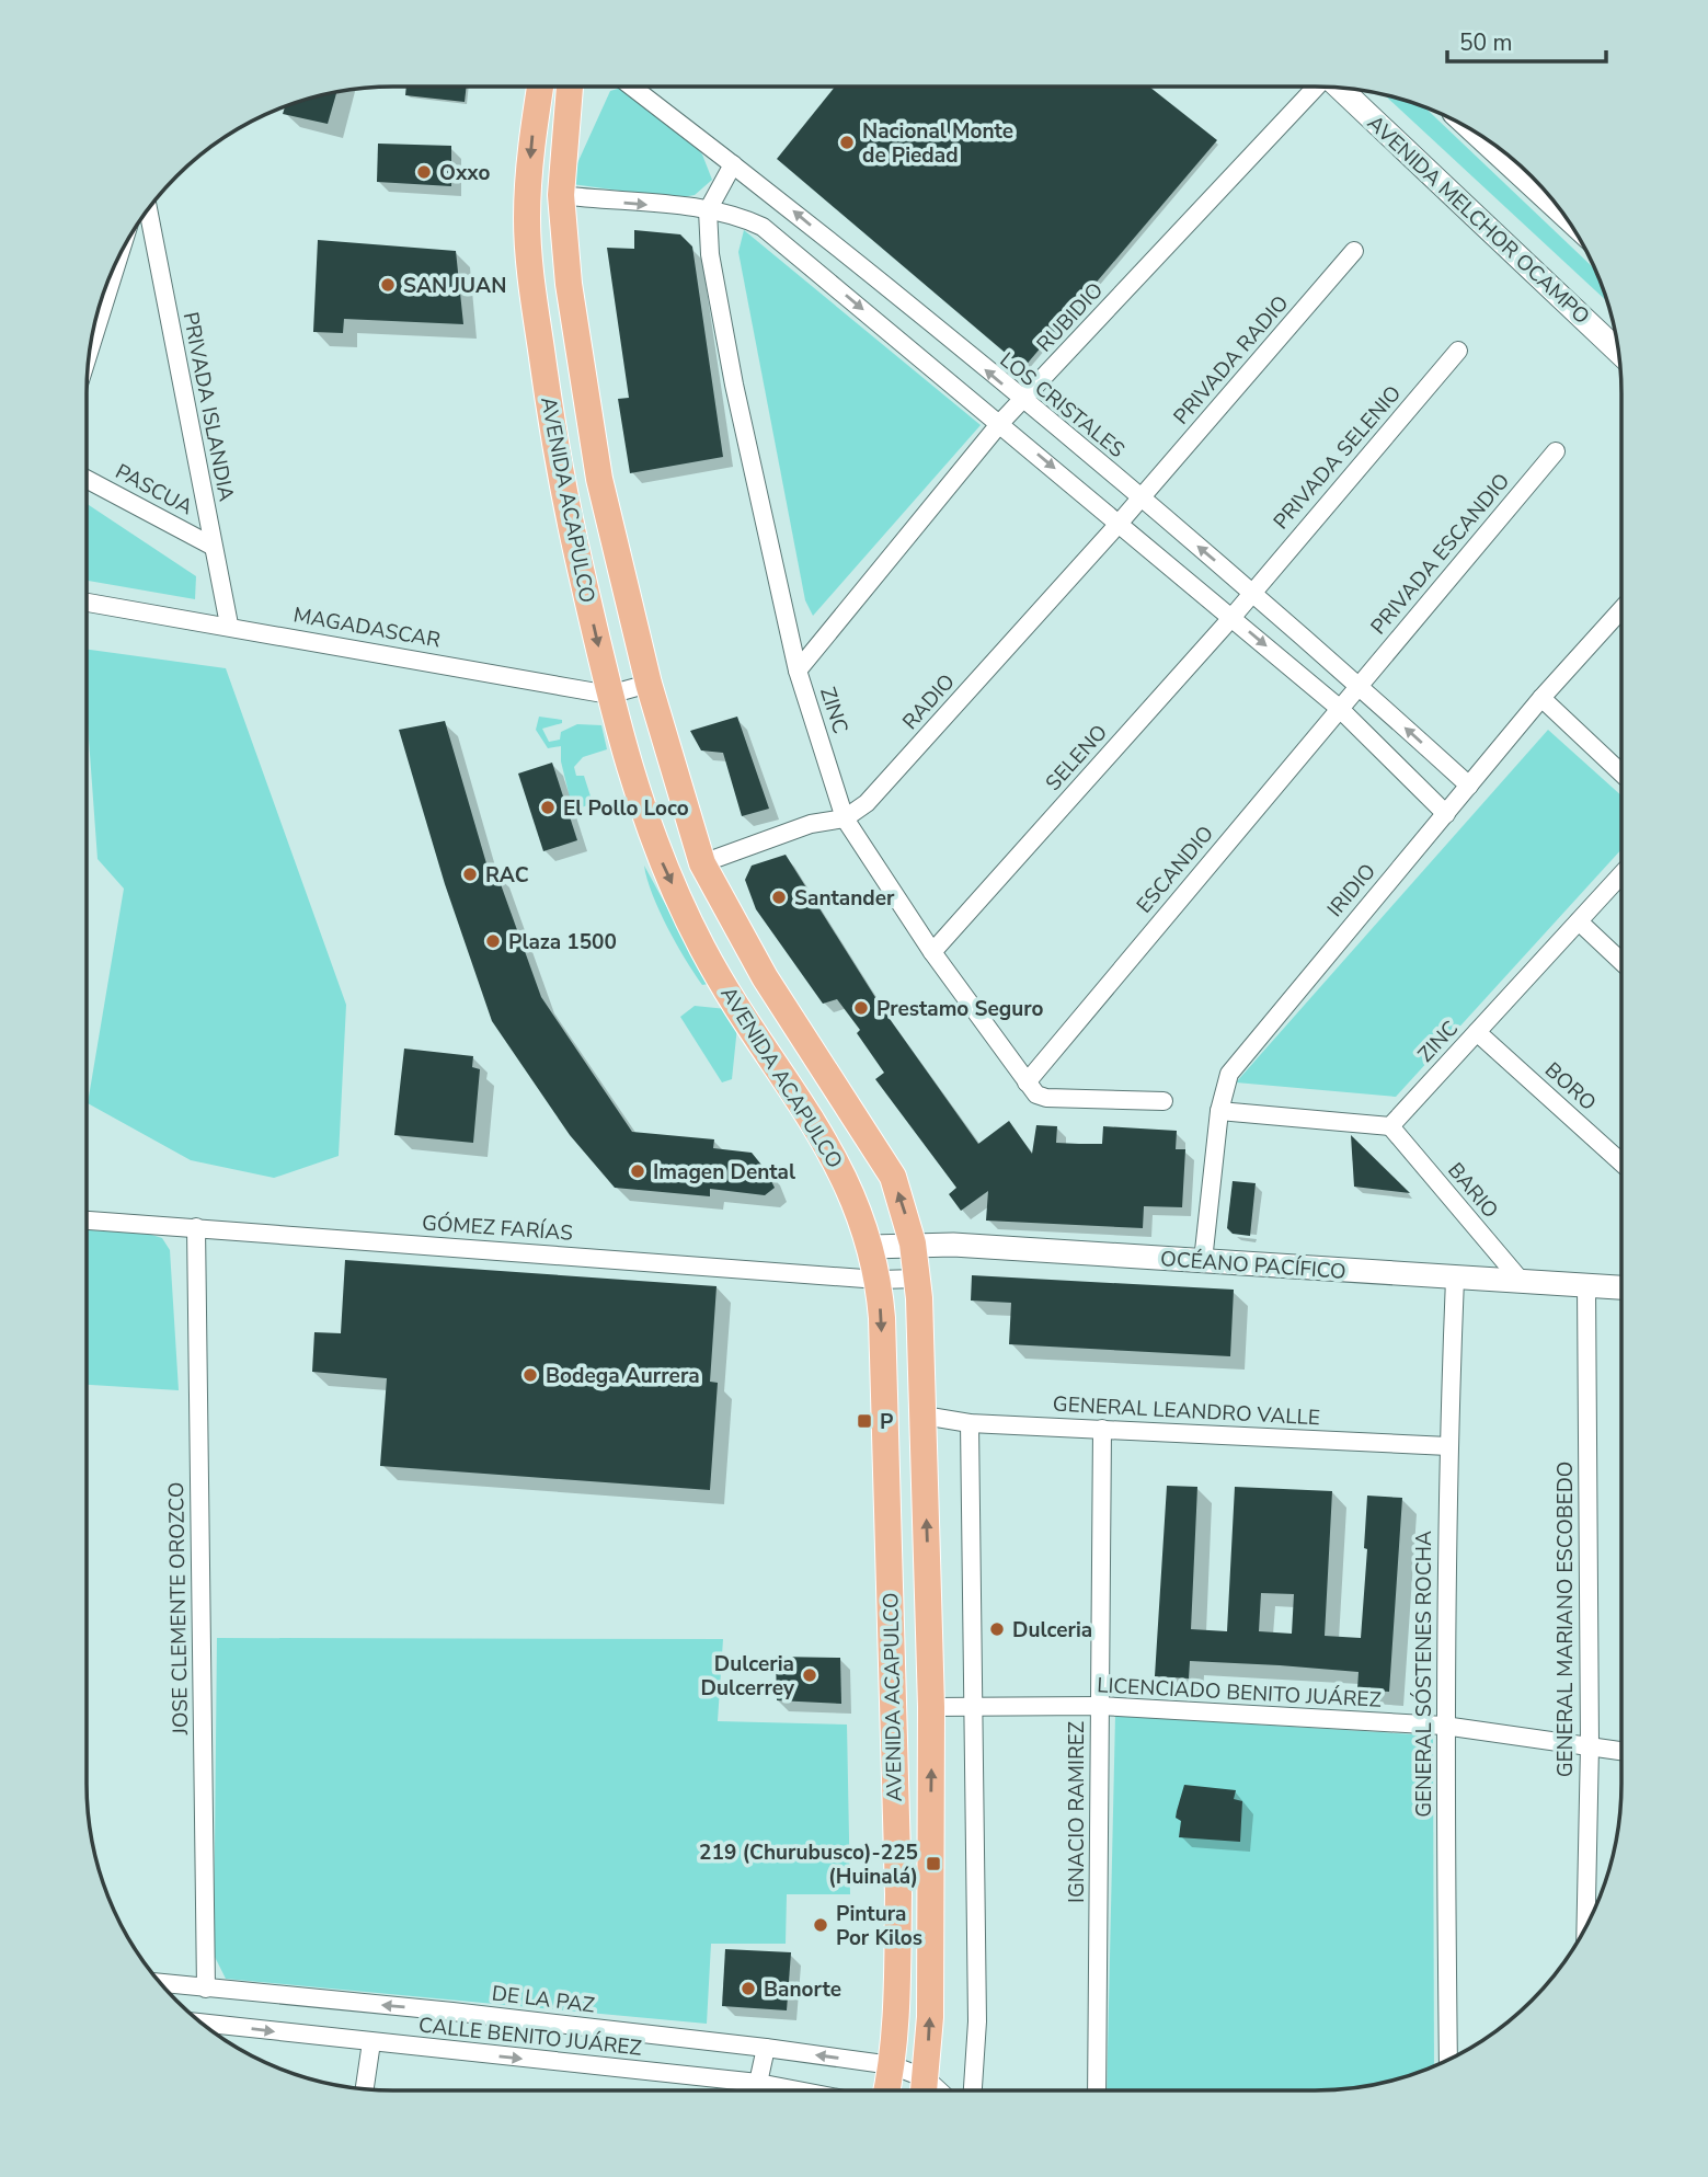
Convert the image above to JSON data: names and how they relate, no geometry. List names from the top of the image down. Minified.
{"streets":{"main road":["AVENIDA ACAPULCO"],"street":["AVENIDA MELCHOR OCAMPO","RUBIDIO","PRIVADA RADIO","LOS CRISTALES","PRIVADA ISLANDIA","PRIVADA SELENIO","PASCUA","PRIVADA ESCANDIO","MAGADASCAR","RADIO","ZINC","SELENO","ESCANDIO","IRIDIO","BORO","BARIO","GÓMEZ FARÍAS","OCÉANO PACÍFICO","GENERAL LEANDRO VALLE","JOSE CLEMENTE OROZCO","GENERAL MARIANO ESCOBEDO","GENERAL SÓSTENES ROCHA","LICENCIADO BENITO JUÁREZ","IGNACIO RAMIREZ","DE LA PAZ","CALLE BENITO JUÁREZ"]},"crossings":[["RUBIDIO","LOS CRISTALES"],["RUBIDIO","ZINC"],["PRIVADA RADIO","LOS CRISTALES"],["PRIVADA RADIO","RADIO"],["LOS CRISTALES","PRIVADA SELENIO"],["LOS CRISTALES","PRIVADA ESCANDIO"],["LOS CRISTALES","RADIO"],["LOS CRISTALES","SELENO"],["LOS CRISTALES","ESCANDIO"],["LOS CRISTALES","IRIDIO"],["PRIVADA ISLANDIA","PASCUA"],["PRIVADA ISLANDIA","MAGADASCAR"],["PRIVADA SELENIO","SELENO"],["AVENIDA ACAPULCO","MAGADASCAR"],["AVENIDA ACAPULCO","RADIO"],["AVENIDA ACAPULCO","GÓMEZ FARÍAS"],["AVENIDA ACAPULCO","OCÉANO PACÍFICO"],["AVENIDA ACAPULCO","GENERAL LEANDRO VALLE"],["AVENIDA ACAPULCO","LICENCIADO BENITO JUÁREZ"],["AVENIDA ACAPULCO","DE LA PAZ"],["PRIVADA ESCANDIO","ESCANDIO"],["RADIO","ZINC"],["ZINC","SELENO"],["ZINC","ESCANDIO"],["ZINC","BORO"],["ZINC","BARIO"],["IRIDIO","OCÉANO PACÍFICO"],["BARIO","OCÉANO PACÍFICO"],["GÓMEZ FARÍAS","JOSE CLEMENTE OROZCO"],["OCÉANO PACÍFICO","GENERAL MARIANO ESCOBEDO"],["OCÉANO PACÍFICO","GENERAL SÓSTENES ROCHA"],["GENERAL LEANDRO VALLE","GENERAL SÓSTENES ROCHA"],["GENERAL LEANDRO VALLE","IGNACIO RAMIREZ"],["JOSE CLEMENTE OROZCO","DE LA PAZ"],["GENERAL MARIANO ESCOBEDO","LICENCIADO BENITO JUÁREZ"],["GENERAL SÓSTENES ROCHA","LICENCIADO BENITO JUÁREZ"],["LICENCIADO BENITO JUÁREZ","IGNACIO RAMIREZ"]],"one_way":["DE LA PAZ","CALLE BENITO JUÁREZ"],"places":{"other":["Nacional Monte de Piedad","Oxxo","SAN JUAN","El Pollo Loco","RAC","Santander","Plaza 1500","Prestamo Seguro","Imagen Dental","Bodega Aurrera","Dulceria","Dulceria Dulcerrey","Pintura Por Kilos","Banorte"],"transit":["P","219 (Churubusco)-225 (Huinalá)"]},"scale_bar":"50 m"}
